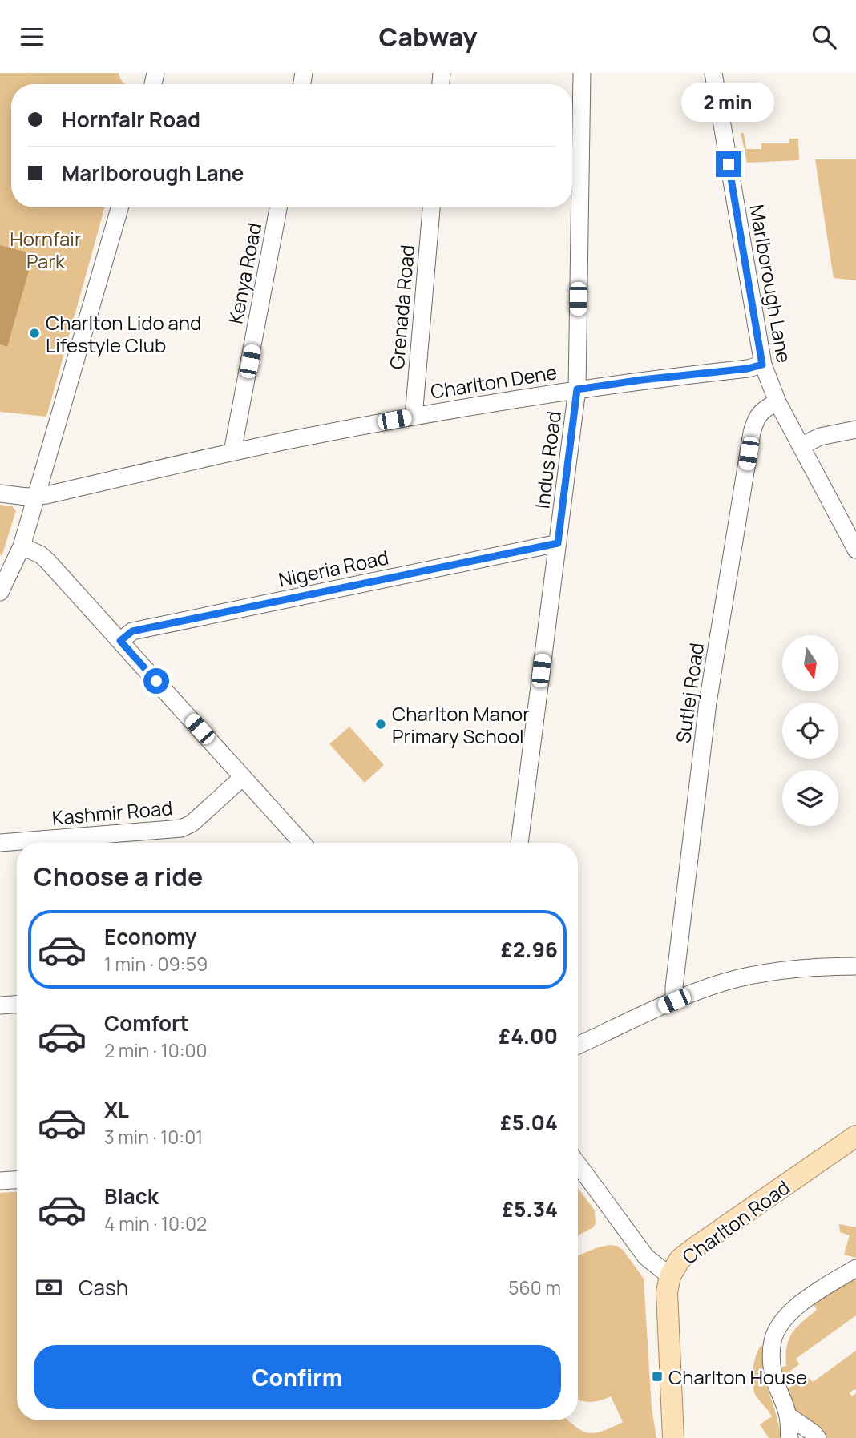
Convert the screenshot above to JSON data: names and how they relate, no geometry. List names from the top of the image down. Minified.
{"streets":{"main road":["Charlton Road"],"street":["Kenya Road","Marlborough Lane","Grenada Road","Charlton Dene","Indus Road","Nigeria Road","Sutlej Road","Kashmir Road"]},"crossings":[["Kenya Road","Charlton Dene"],["Marlborough Lane","Charlton Dene"],["Marlborough Lane","Sutlej Road"],["Grenada Road","Charlton Dene"],["Charlton Dene","Indus Road"],["Indus Road","Nigeria Road"]],"parks":["Hornfair Park"],"places":{"other":["Charlton Lido and Lifestyle Club","Charlton Manor Primary School"],"transit":["Charlton House"]},"north":"bottom","page":{"header":"Cabway","bubble":"2 min","banner":["Hornfair Road","Marlborough Lane"],"heading":"Choose a ride","list":[{"name":"Economy","note":"1 min · 09:59","value":"£2.96"},{"name":"Comfort","note":"2 min · 10:00","value":"£4.00"},{"name":"XL","note":"3 min · 10:01","value":"£5.04"},{"name":"Black","note":"4 min · 10:02","value":"£5.34"}],"pay":["Cash","560 m"],"buttons":"Confirm"}}
